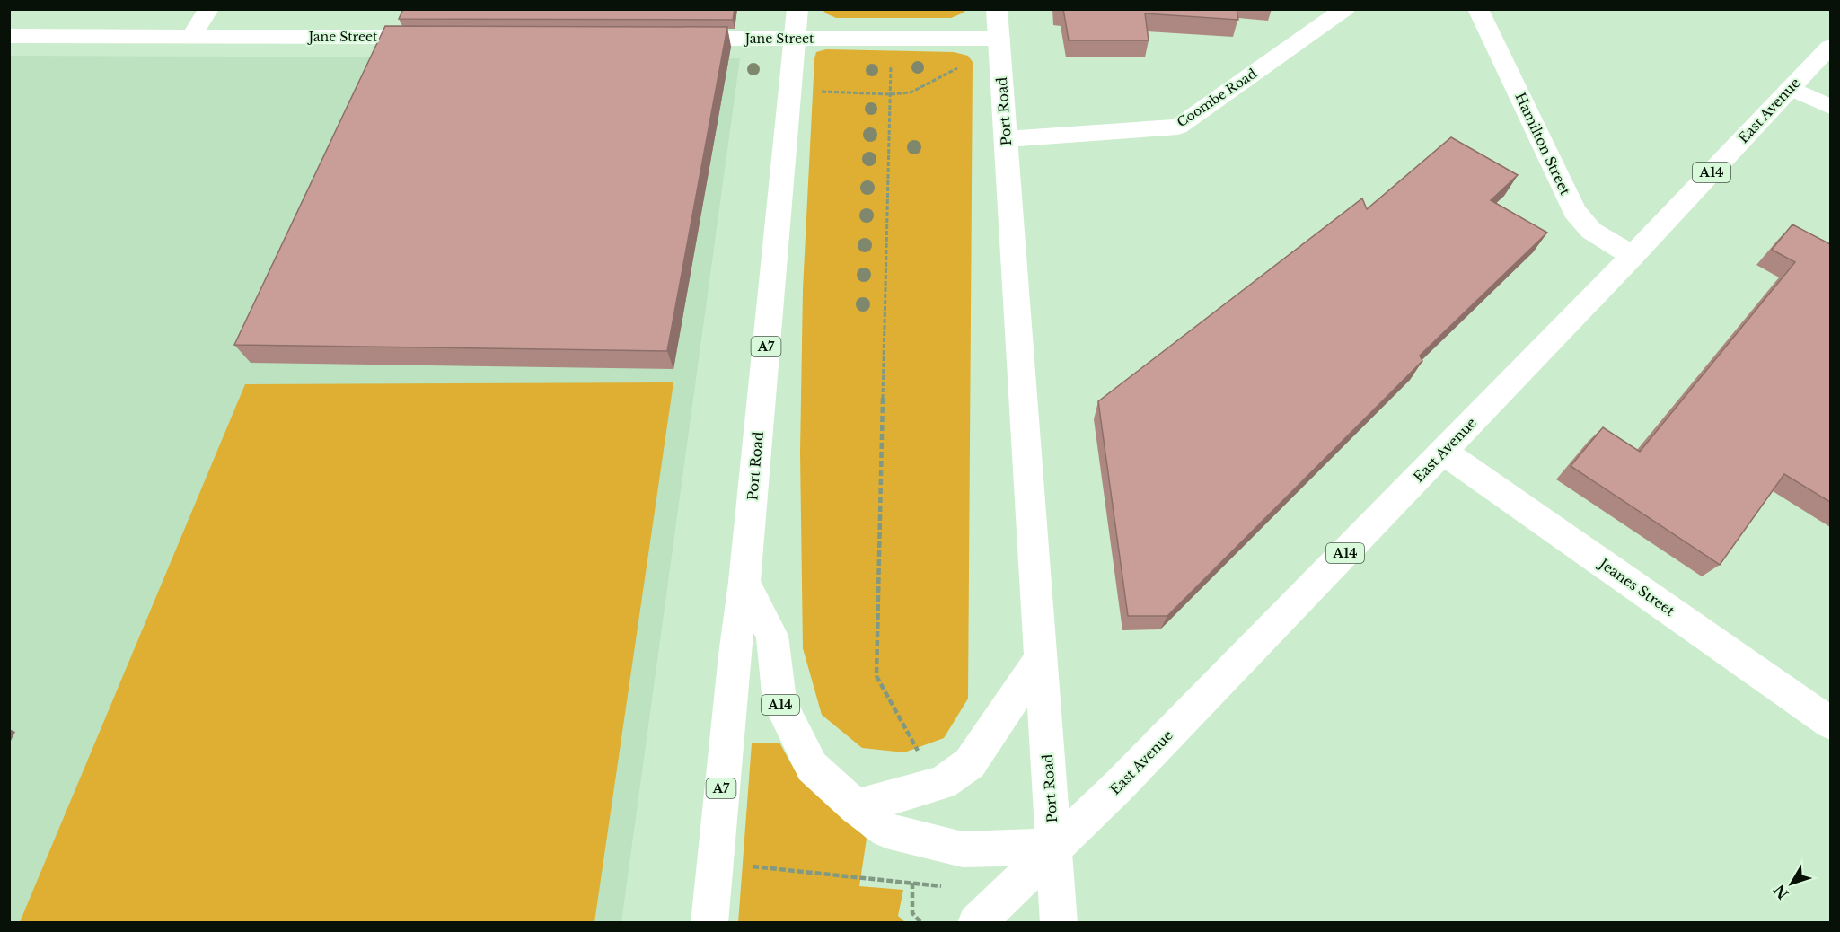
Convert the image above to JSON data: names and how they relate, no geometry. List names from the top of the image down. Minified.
{"streets":{"main road":["Jane Street","Coombe Road","East Avenue","Port Road","Hamilton Street","A14","A7","Jeanes Street"]},"crossings":[["Jane Street","Port Road"],["Coombe Road","Port Road"],["East Avenue","Port Road"],["East Avenue","Hamilton Street"],["East Avenue","A14"],["East Avenue","Jeanes Street"],["Port Road","A14"]],"north":"bottom left"}
